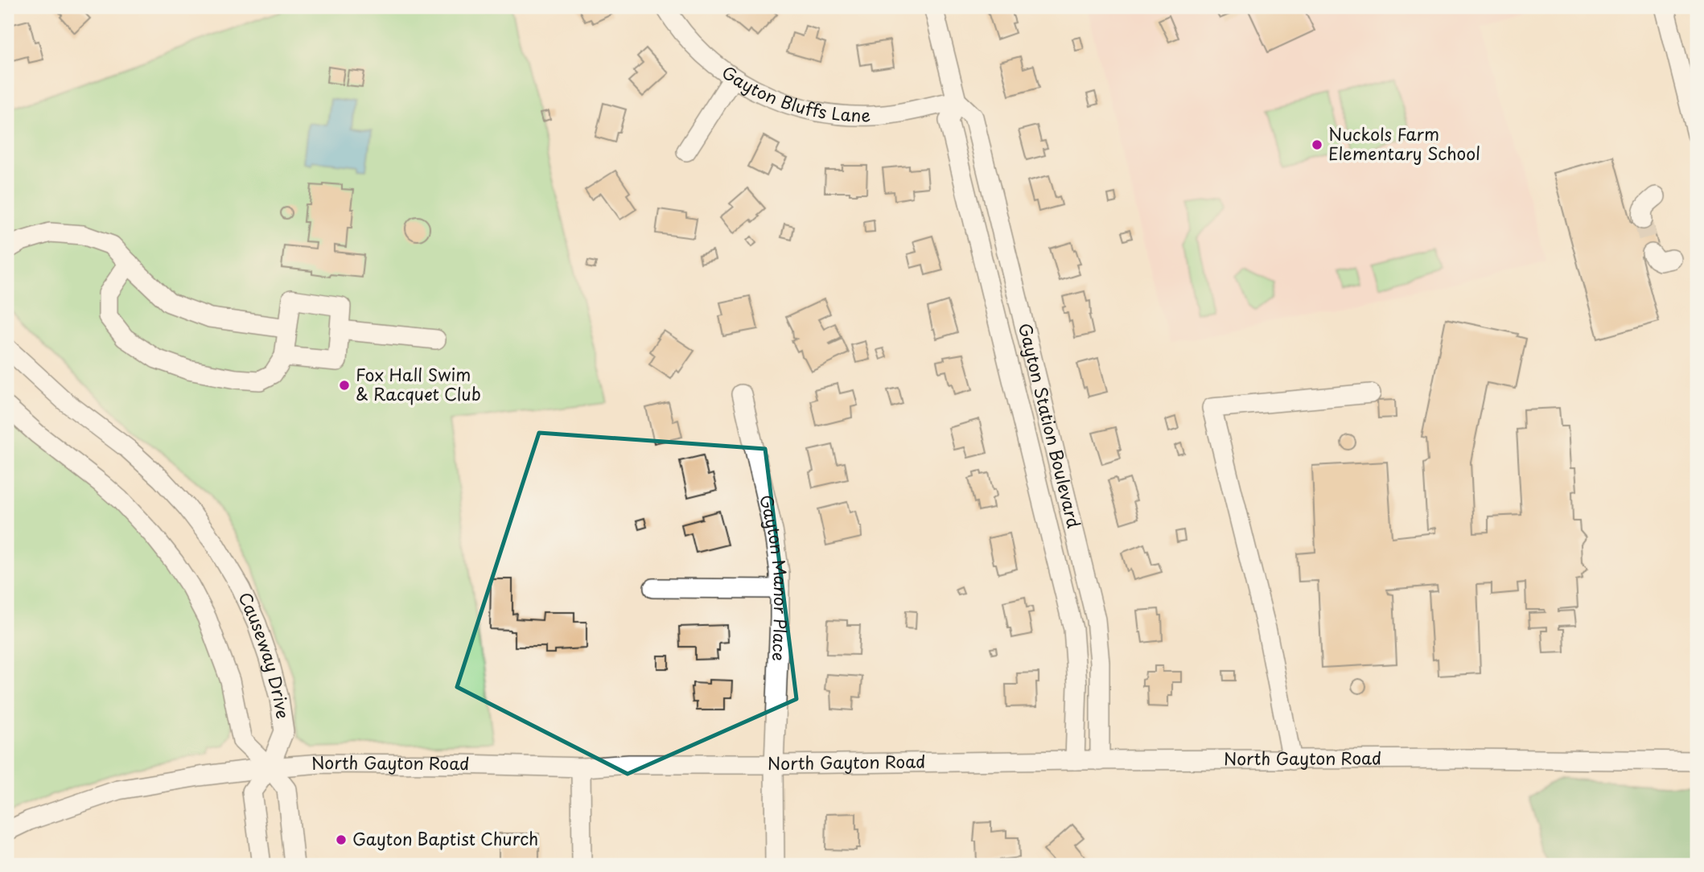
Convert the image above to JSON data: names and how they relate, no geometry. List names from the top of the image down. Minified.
{"streets":{"street":["Gayton Bluffs Lane","Gayton Station Boulevard","Gayton Manor Place","Causeway Drive","North Gayton Road"]},"crossings":[["Gayton Bluffs Lane","Gayton Station Boulevard"],["Gayton Station Boulevard","North Gayton Road"],["Gayton Manor Place","North Gayton Road"],["Causeway Drive","North Gayton Road"]],"places":["Nuckols Farm Elementary School","Fox Hall Swim & Racquet Club","Gayton Baptist Church"]}
